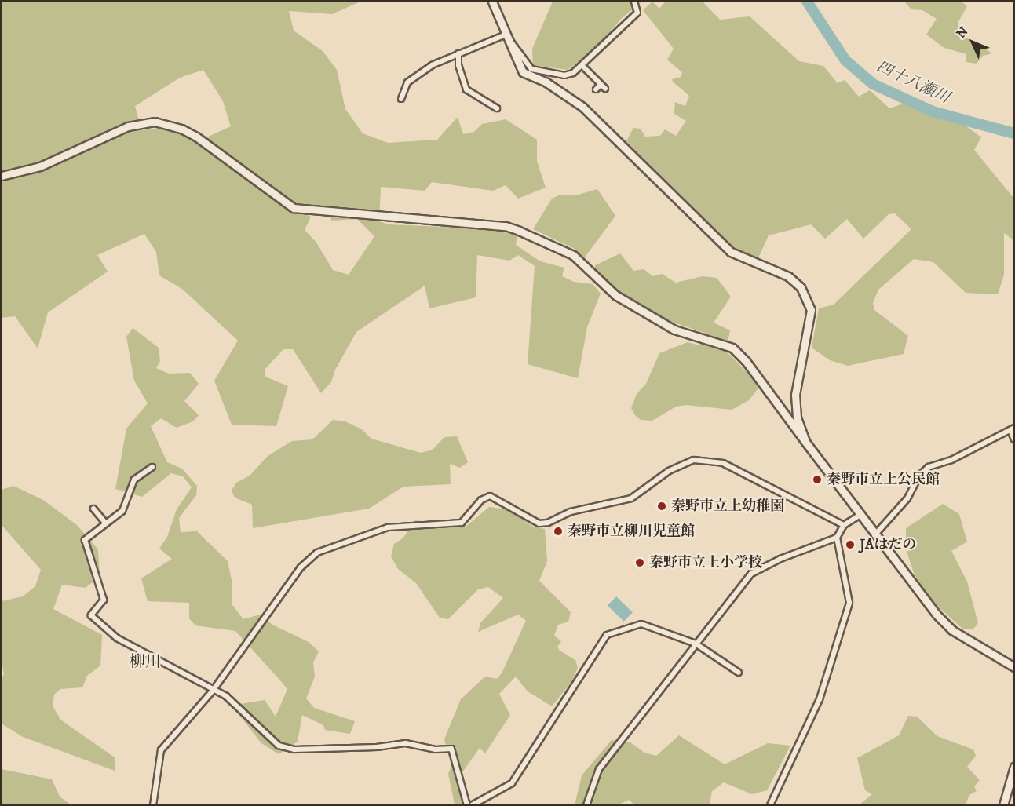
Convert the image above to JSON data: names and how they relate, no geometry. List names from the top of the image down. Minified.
{"districts":["柳川"],"water":["四十八瀬川"],"places":["秦野市立上公民館","秦野市立上幼稚園","秦野市立柳川児童館","JAはだの","秦野市立上小学校"],"north":"top left"}
